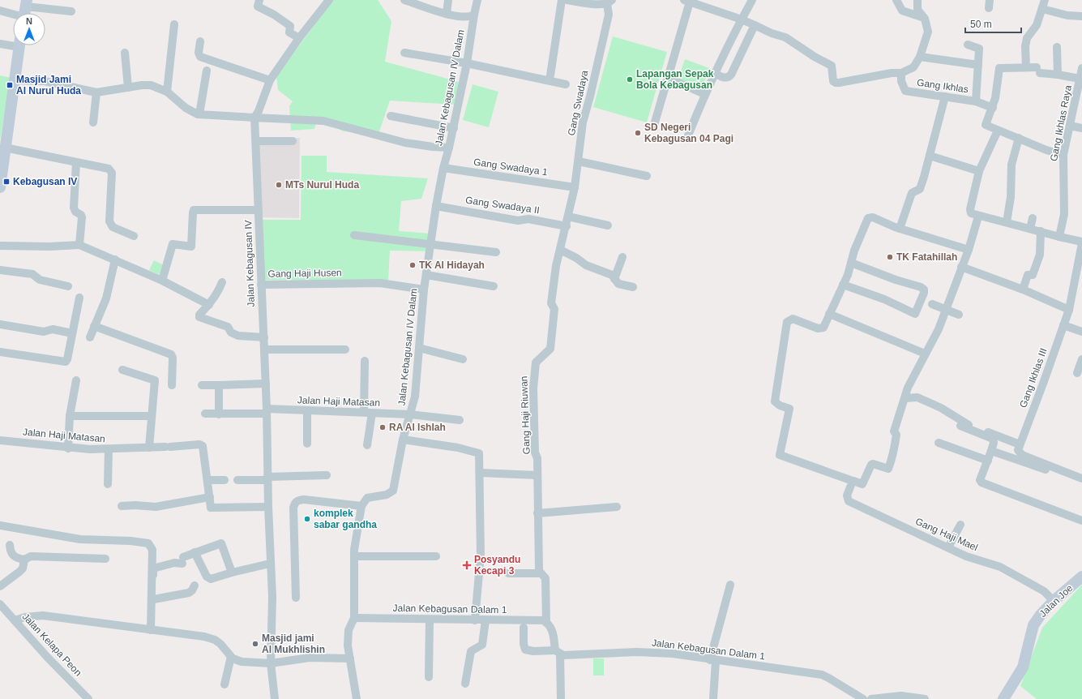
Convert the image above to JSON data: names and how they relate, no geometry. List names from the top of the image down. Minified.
{"streets":{"street":["Gang Ikhlas","Jalan Kebagusan IV Dalam","Gang Swadaya","Gang Ikhlas Raya","Gang Swadaya 1","Gang Swadaya II","Jalan Kebagusan IV","Gang Haji Husen","Gang Ikhlas III","Jalan Haji Matasan","Gang Haji Riuwan","Gang Haji Mael","Jalan Joe","Jalan Kebagusan Dalam 1","Jalan Kelapa Peon"]},"crossings":[["Jalan Kebagusan IV Dalam","Gang Swadaya 1"],["Jalan Kebagusan IV Dalam","Gang Swadaya II"],["Jalan Kebagusan IV Dalam","Gang Haji Husen"],["Jalan Kebagusan IV Dalam","Jalan Haji Matasan"],["Gang Swadaya","Gang Swadaya 1"],["Gang Swadaya","Gang Swadaya II"],["Gang Swadaya","Gang Haji Riuwan"],["Gang Swadaya II","Gang Haji Riuwan"],["Jalan Kebagusan IV","Gang Haji Husen"],["Jalan Kebagusan IV","Jalan Haji Matasan"],["Gang Haji Riuwan","Jalan Kebagusan Dalam 1"],["Gang Haji Mael","Jalan Joe"]],"places":{"other":["Lapangan Sepak Bola Kebagusan","SD Negeri Kebagusan 04 Pagi","MTs Nurul Huda","TK Fatahillah","TK Al Hidayah","RA Al Ishlah","komplek sabar gandha","Masjid jami Al Mukhlishin"],"transit":["Masjid Jami Al Nurul Huda","Kebagusan IV"],"health":["Posyandu Kecapi 3"]},"scale_bar":"50 m","north":"top"}
